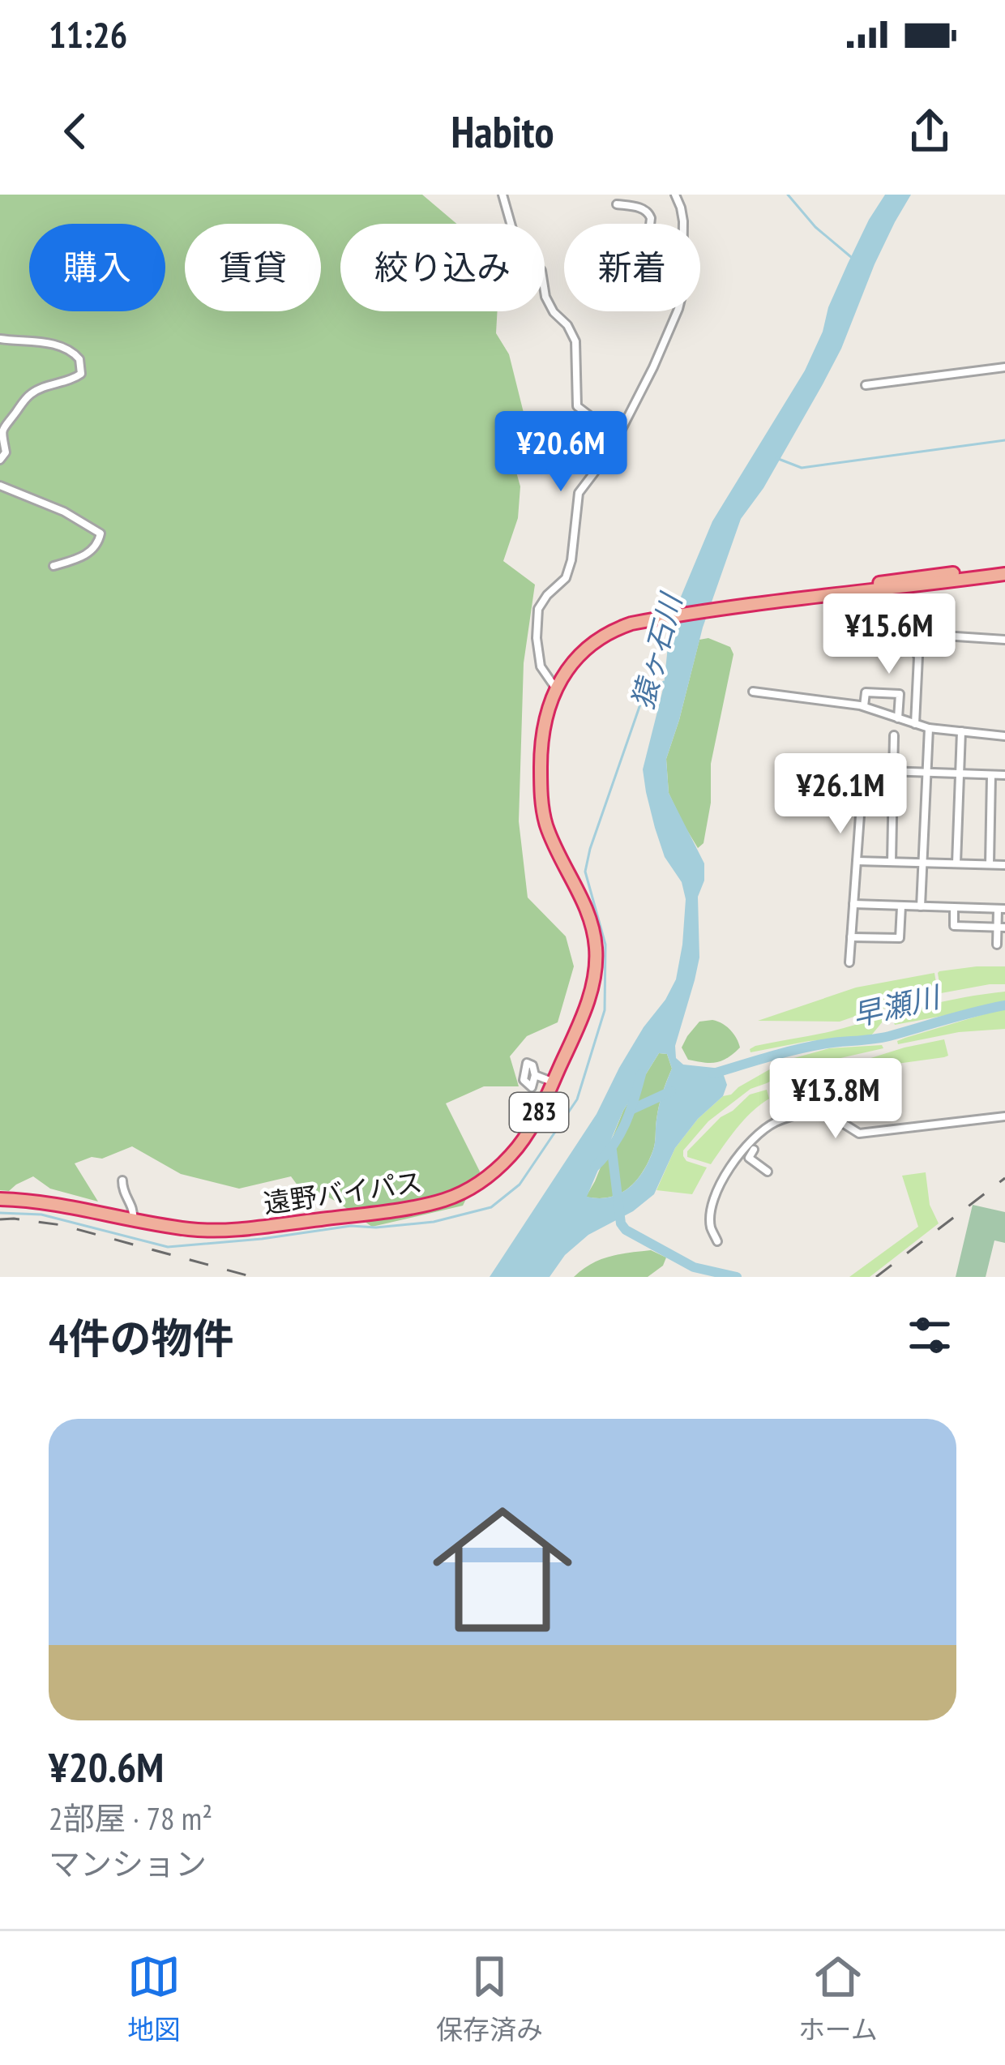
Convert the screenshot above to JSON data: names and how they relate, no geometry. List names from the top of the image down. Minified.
{"streets":{"highway":["283","遠野バイパス"]},"water":["猿ヶ石川","早瀬川"],"page":{"status":"11:26","header":"Habito","chip":["購入","賃貸","絞り込み","新着"],"price":["¥20.6M","¥15.6M","¥26.1M","¥13.8M"],"heading":"4件の物件","list":[{"name":"¥20.6M","note":"2部屋 · 78 m² · マンション"}],"tabs":["地図","保存済み","ホーム"]}}
